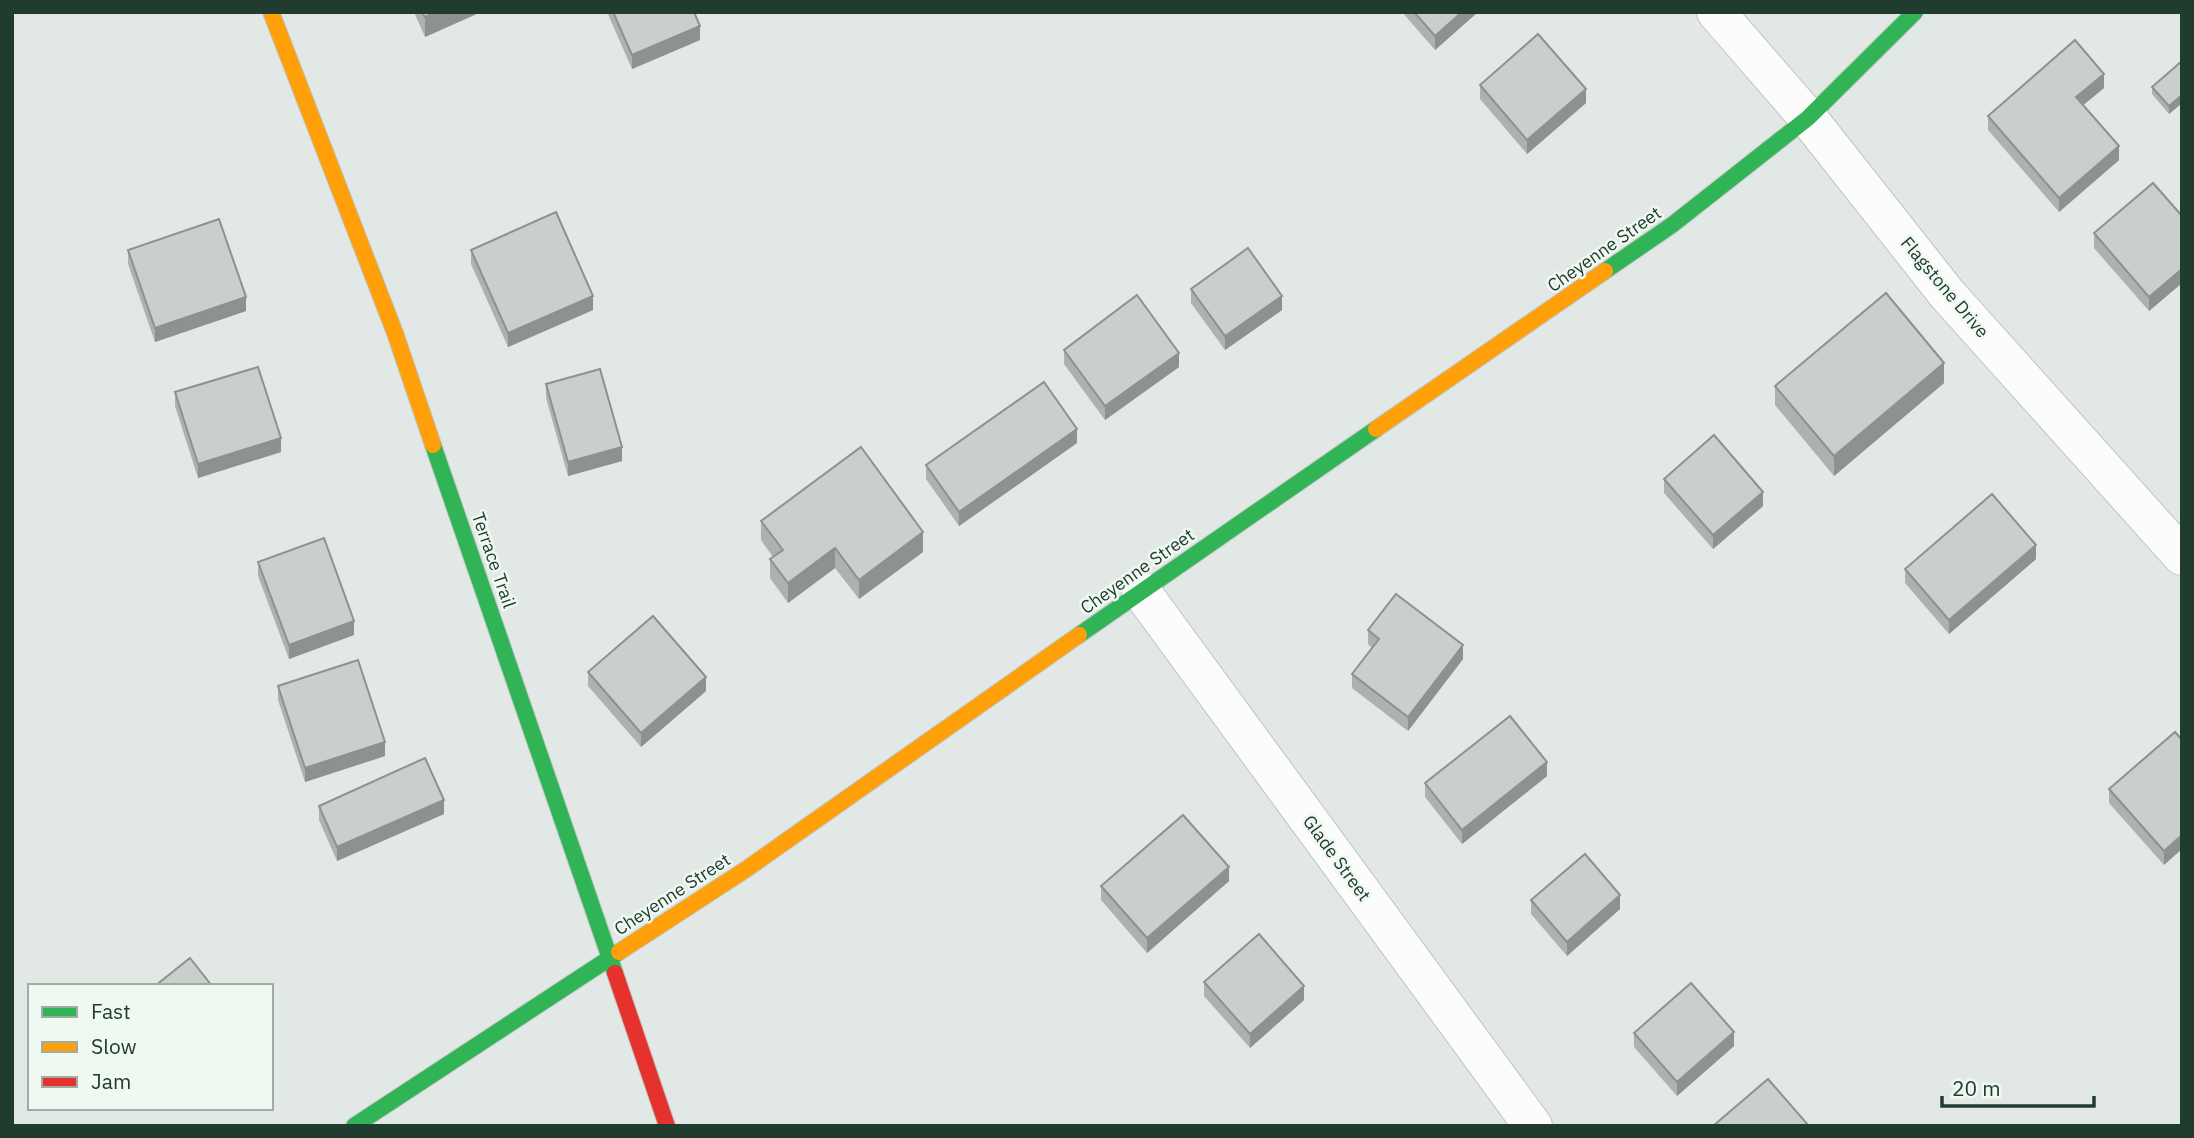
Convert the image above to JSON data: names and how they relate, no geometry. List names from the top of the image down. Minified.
{"streets":{"street":["Cheyenne Street","Flagstone Drive","Terrace Trail","Glade Street"]},"crossings":[["Cheyenne Street","Flagstone Drive"],["Cheyenne Street","Terrace Trail"],["Cheyenne Street","Glade Street"]],"legend":["Fast","Slow","Jam"],"scale_bar":"20 m"}
